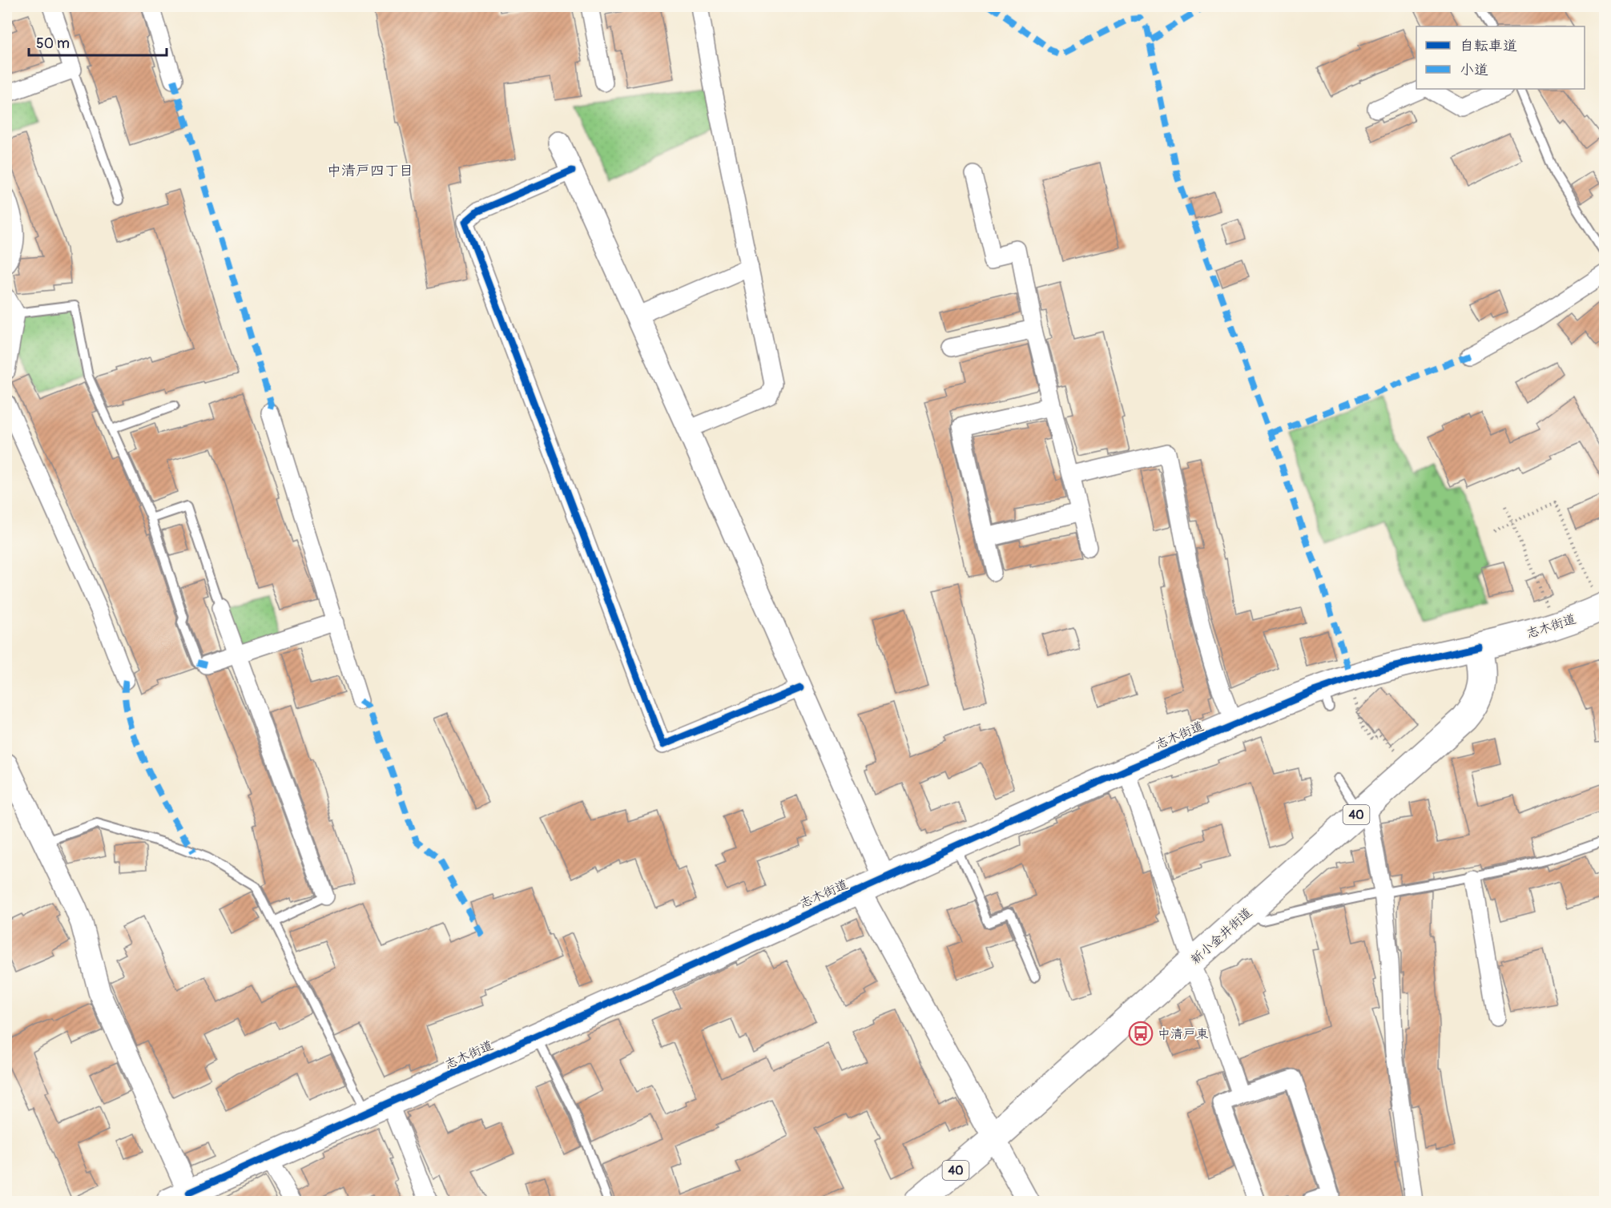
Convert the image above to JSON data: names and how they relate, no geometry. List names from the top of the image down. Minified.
{"streets":{"main road":["志木街道","40","新小金井街道"]},"crossings":[["志木街道","新小金井街道"]],"districts":["中清戸四丁目"],"places":{"bus stop":["中清戸東"]},"legend":["自転車道","小道"],"scale_bar":"50 m"}
